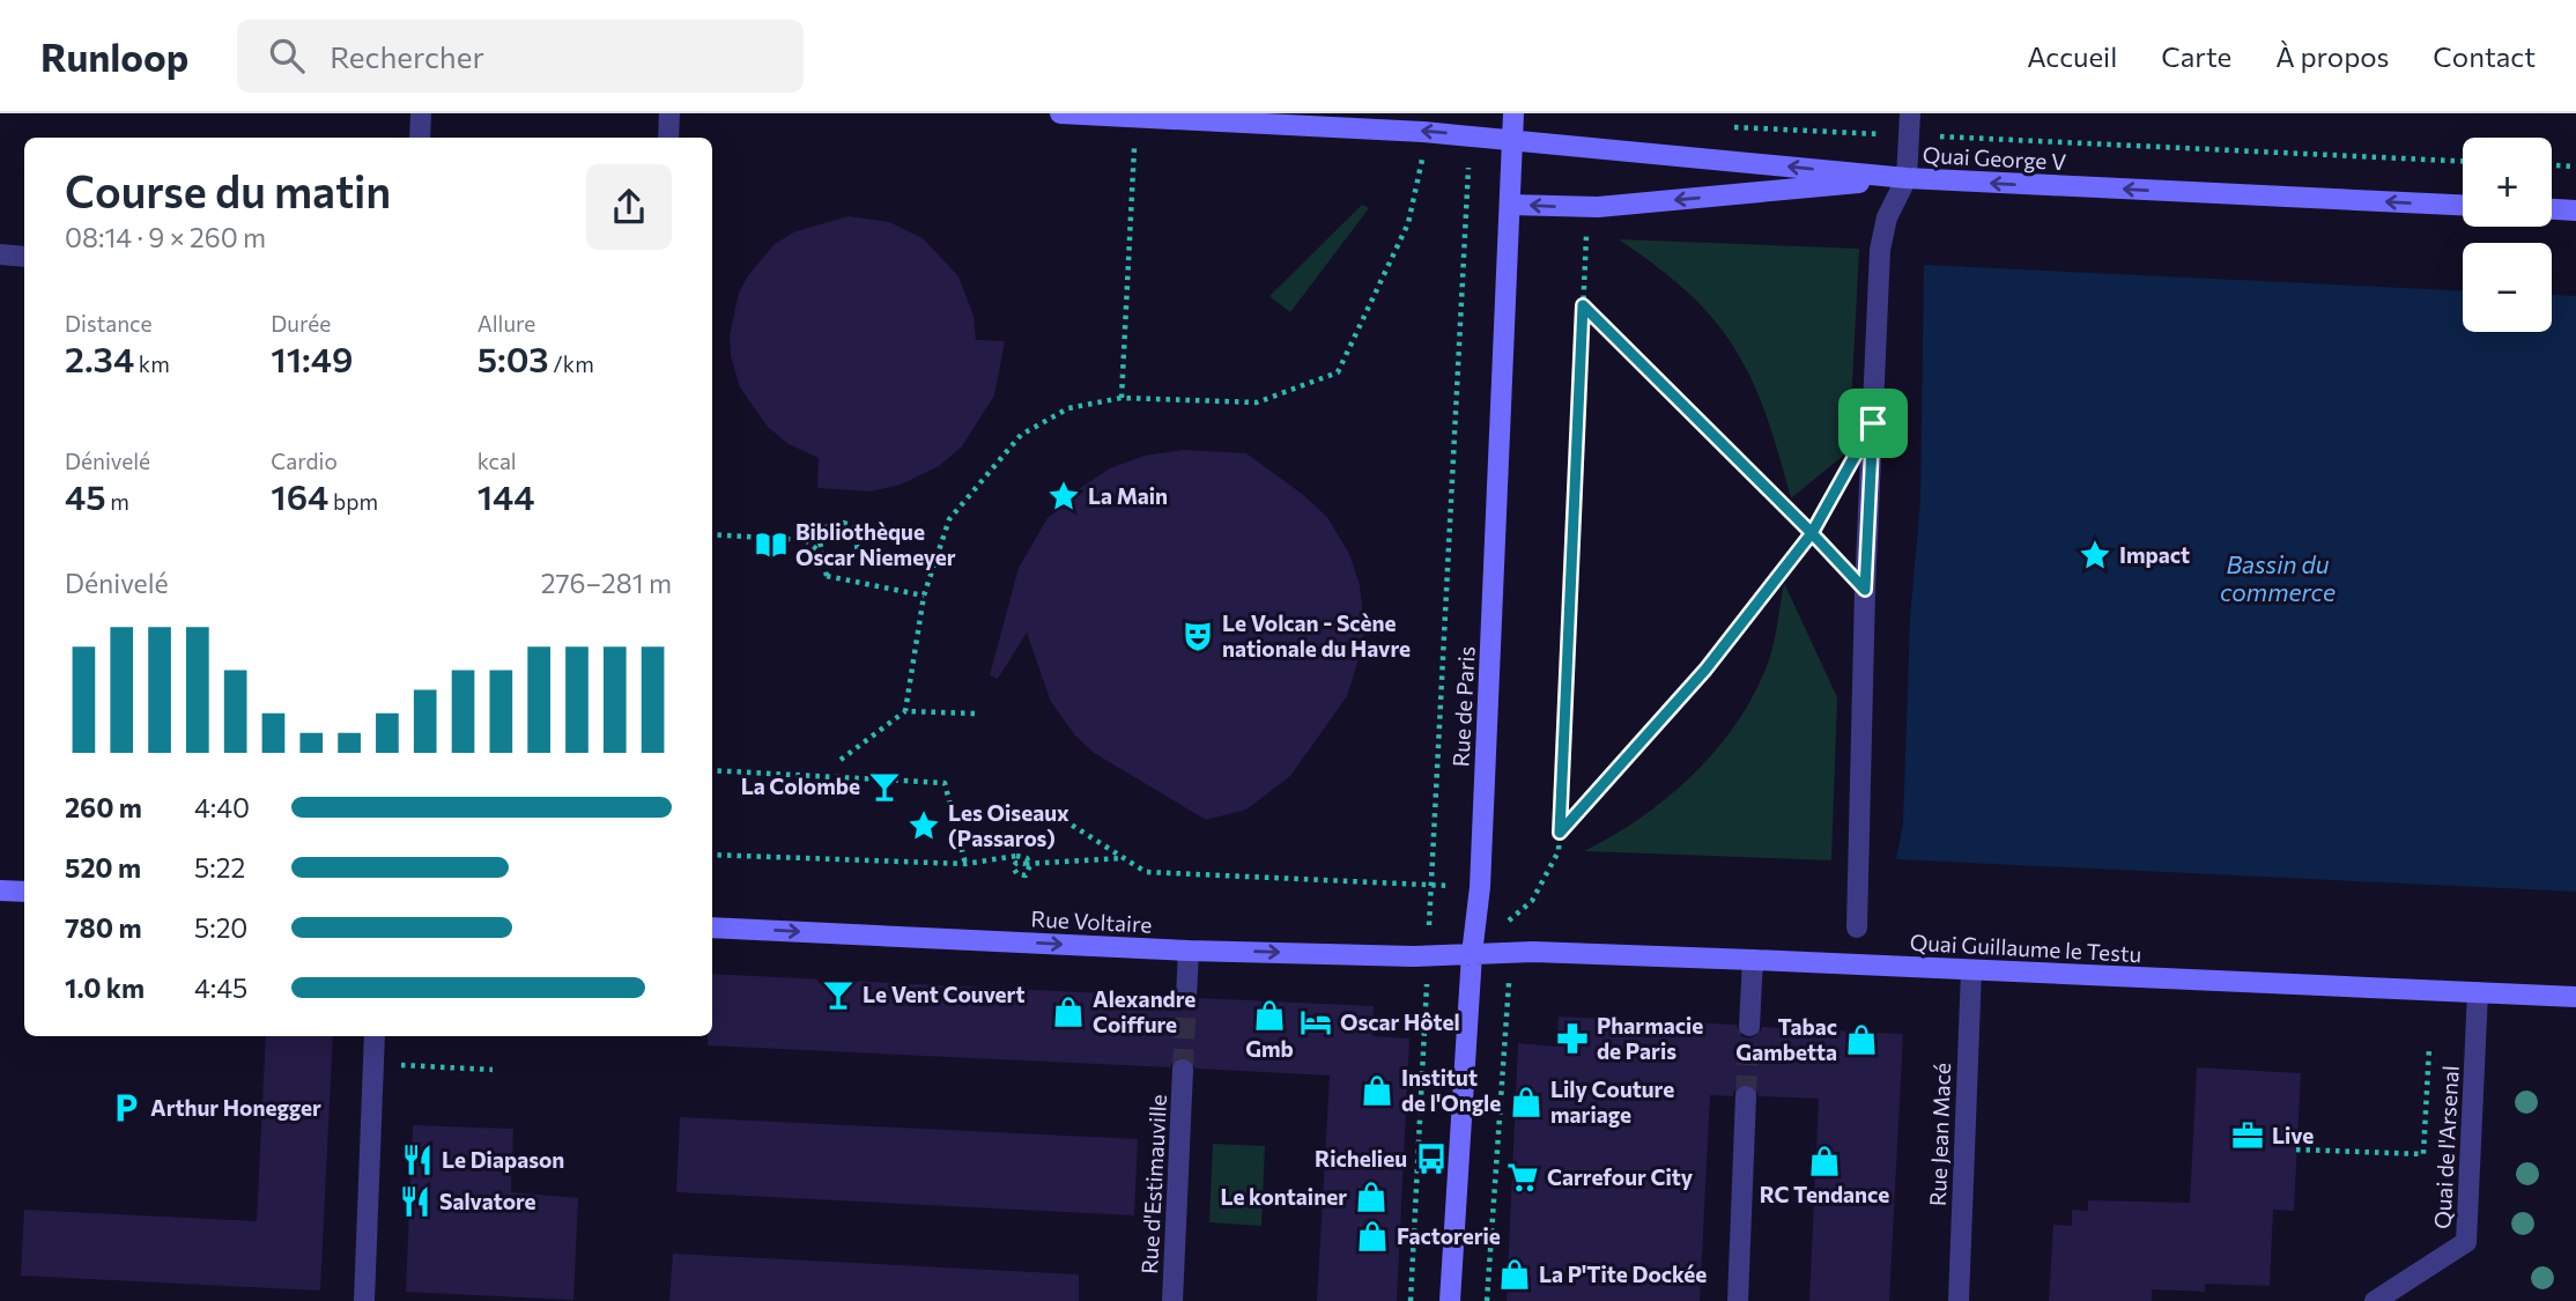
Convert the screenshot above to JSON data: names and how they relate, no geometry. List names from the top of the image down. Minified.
{"streets":{"main road":["Quai George V","Rue de Paris","Rue Voltaire","Quai Guillaume le Testu"],"street":["Rue Jean Macé","Quai de l'Arsenal","Rue d'Estimauville"]},"crossings":[["Quai George V","Rue de Paris"],["Rue de Paris","Rue Voltaire"],["Rue de Paris","Quai Guillaume le Testu"],["Rue Voltaire","Quai Guillaume le Testu"],["Quai Guillaume le Testu","Rue Jean Macé"],["Quai Guillaume le Testu","Quai de l'Arsenal"]],"one_way":["Quai George V","Rue Voltaire"],"water":["Bassin du commerce"],"places":{"place":["La Main","Impact","Les Oiseaux (Passaros)"],"library":["Bibliothèque Oscar Niemeyer"],"theatre":["Le Volcan - Scène nationale du Havre"],"bar":["La Colombe","Le Vent Couvert"],"shop":["Alexandre Coiffure","Gmb","Tabac Gambetta","Institut de l'Ongle","Lily Couture mariage","RC Tendance","Le kontainer","Factorerie","La P'Tite Dockée"],"hotel":["Oscar Hôtel"],"pharmacy":["Pharmacie de Paris"],"parking":["Arthur Honegger"],"office":["Live"],"bus stop":["Richelieu"],"restaurant":["Le Diapason","Salvatore"],"supermarket":["Carrefour City"]},"page":{"header":"Runloop","search":"Rechercher","nav":["Accueil","Carte","À propos","Contact"],"map_buttons":["+","−"],"heading":["Course du matin","08:14 · 9 × 260 m"],"stats":[["Distance","2.34 km"],["Durée","11:49"],["Allure","5:03 /km"],["Dénivelé","45 m"],["Cardio","164 bpm"],["kcal","144"]],"chart":["Dénivelé","276–281 m"],"list":[{"name":"260 m","note":"4:40"},{"name":"520 m","note":"5:22"},{"name":"780 m","note":"5:20"},{"name":"1.0 km","note":"4:45"}]}}
